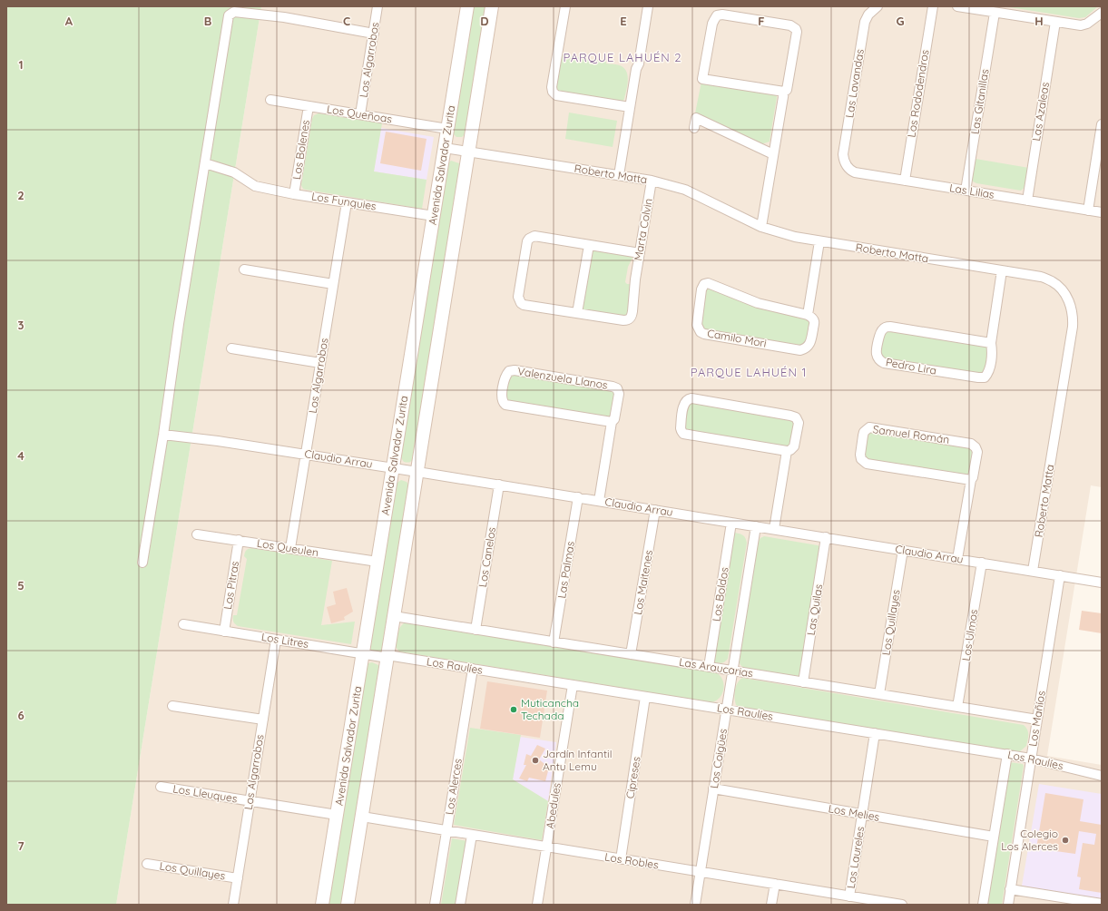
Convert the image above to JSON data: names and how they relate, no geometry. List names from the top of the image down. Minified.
{"streets":{"main road":["Avenida Salvador Zurita"],"street":["Los Algarrobos","Las Lavandas","Los Rododendros","Las Gitanillas","Las Azaleas","Los Queñoas","Los Bolenes","Roberto Matta","Las Lilias","Los Funquies","Marta Colvin","Camilo Mori","Pedro Lira","Valenzuela Llanos","Samuel Román","Claudio Arrau","Los Queulen","Los Canelos","Las Palmas","Los Maitenes","Los Pitras","Los Boldos","Las Quilas","Los Quillayes","Los Ulmos","Los Litres","Los Raulíes","Las Araucarias","Los Mañíos","Los Coigües","Cipreses","Los Alerces","Los Lleuques","Abedules","Los Melies","Los Laureles","Los Robles"]},"crossings":[["Los Algarrobos","Los Queñoas"],["Los Algarrobos","Los Funquies"],["Los Algarrobos","Claudio Arrau"],["Los Algarrobos","Los Queulen"],["Los Algarrobos","Los Quillayes"],["Los Algarrobos","Los Litres"],["Los Algarrobos","Los Lleuques"],["Las Lavandas","Las Lilias"],["Los Rododendros","Las Lilias"],["Las Gitanillas","Las Lilias"],["Las Azaleas","Las Lilias"],["Los Queñoas","Los Bolenes"],["Los Queñoas","Avenida Salvador Zurita"],["Los Bolenes","Los Funquies"],["Avenida Salvador Zurita","Roberto Matta"],["Avenida Salvador Zurita","Los Funquies"],["Avenida Salvador Zurita","Claudio Arrau"],["Avenida Salvador Zurita","Los Queulen"],["Avenida Salvador Zurita","Los Litres"],["Avenida Salvador Zurita","Los Lleuques"],["Roberto Matta","Marta Colvin"],["Roberto Matta","Camilo Mori"],["Roberto Matta","Pedro Lira"],["Roberto Matta","Claudio Arrau"],["Valenzuela Llanos","Claudio Arrau"],["Samuel Román","Claudio Arrau"],["Claudio Arrau","Los Canelos"],["Claudio Arrau","Las Palmas"],["Claudio Arrau","Los Maitenes"],["Claudio Arrau","Los Boldos"],["Claudio Arrau","Las Quilas"],["Claudio Arrau","Los Quillayes"],["Claudio Arrau","Los Ulmos"],["Claudio Arrau","Los Mañíos"],["Claudio Arrau","Los Coigües"],["Los Queulen","Los Pitras"],["Los Canelos","Las Araucarias"],["Las Palmas","Las Araucarias"],["Los Maitenes","Las Araucarias"],["Los Pitras","Los Litres"],["Los Boldos","Las Araucarias"],["Las Quilas","Las Araucarias"],["Los Quillayes","Las Araucarias"],["Los Ulmos","Las Araucarias"],["Los Litres","Los Raulíes"],["Los Raulíes","Los Mañíos"],["Los Raulíes","Los Coigües"],["Los Raulíes","Cipreses"],["Los Raulíes","Los Alerces"],["Los Raulíes","Abedules"],["Los Raulíes","Los Laureles"],["Las Araucarias","Los Mañíos"],["Las Araucarias","Los Coigües"],["Los Coigües","Los Melies"],["Los Coigües","Los Robles"],["Cipreses","Los Robles"],["Los Alerces","Los Robles"],["Abedules","Los Robles"],["Los Melies","Los Laureles"],["Los Laureles","Los Robles"]],"districts":["PARQUE LAHUÉN 2","PARQUE LAHUÉN 1"],"places":["Muticancha Techada","Jardín Infantil Antu Lemu","Colegio Los Alerces"],"grid":{"columns":["A","B","C","D","E","F","G","H"],"rows":["1","2","3","4","5","6","7"]}}
